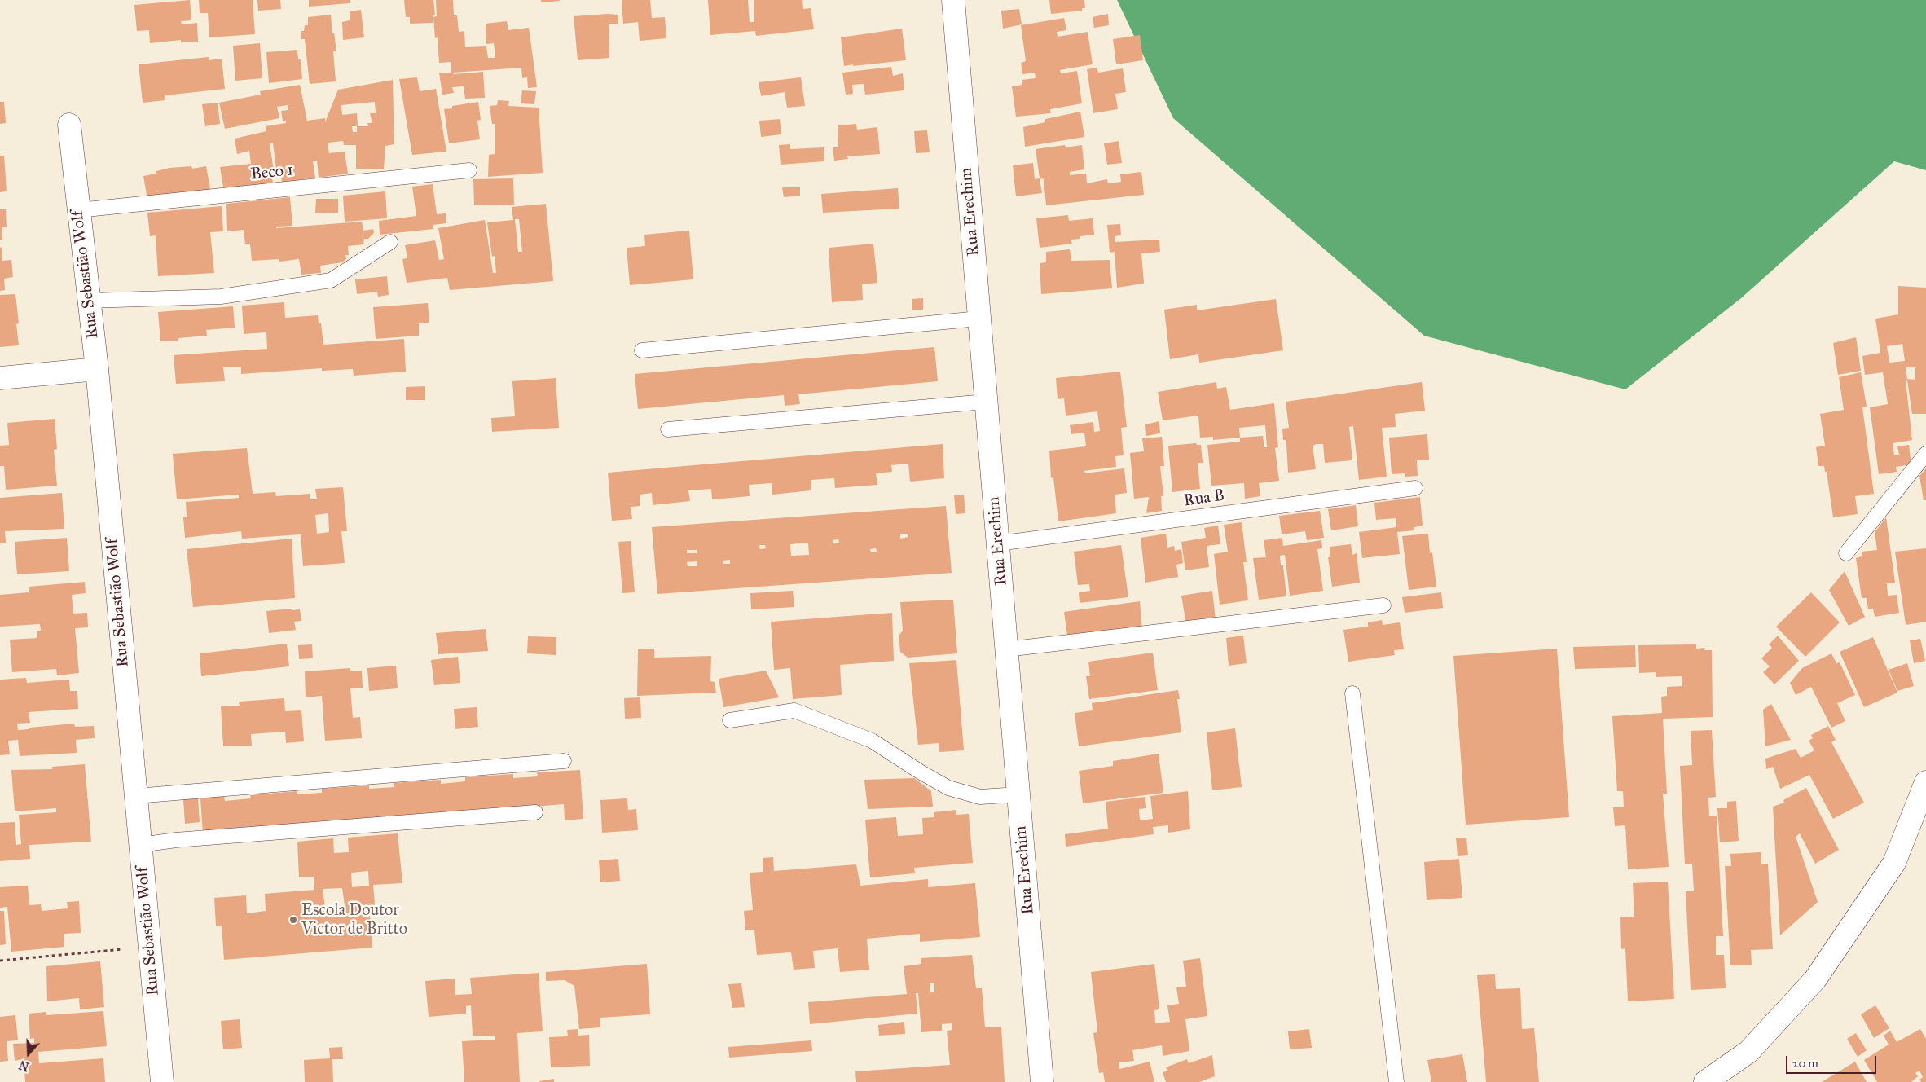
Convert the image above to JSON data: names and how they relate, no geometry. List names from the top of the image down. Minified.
{"streets":{"street":["Rua Erechim","Rua Sebastião Wolf"],"lane":["Beco 1","Rua B"]},"crossings":[["Beco 1","Rua Sebastião Wolf"],["Rua Erechim","Rua B"]],"places":["Escola Doutor Victor de Britto"],"scale_bar":"20 m","north":"bottom"}
